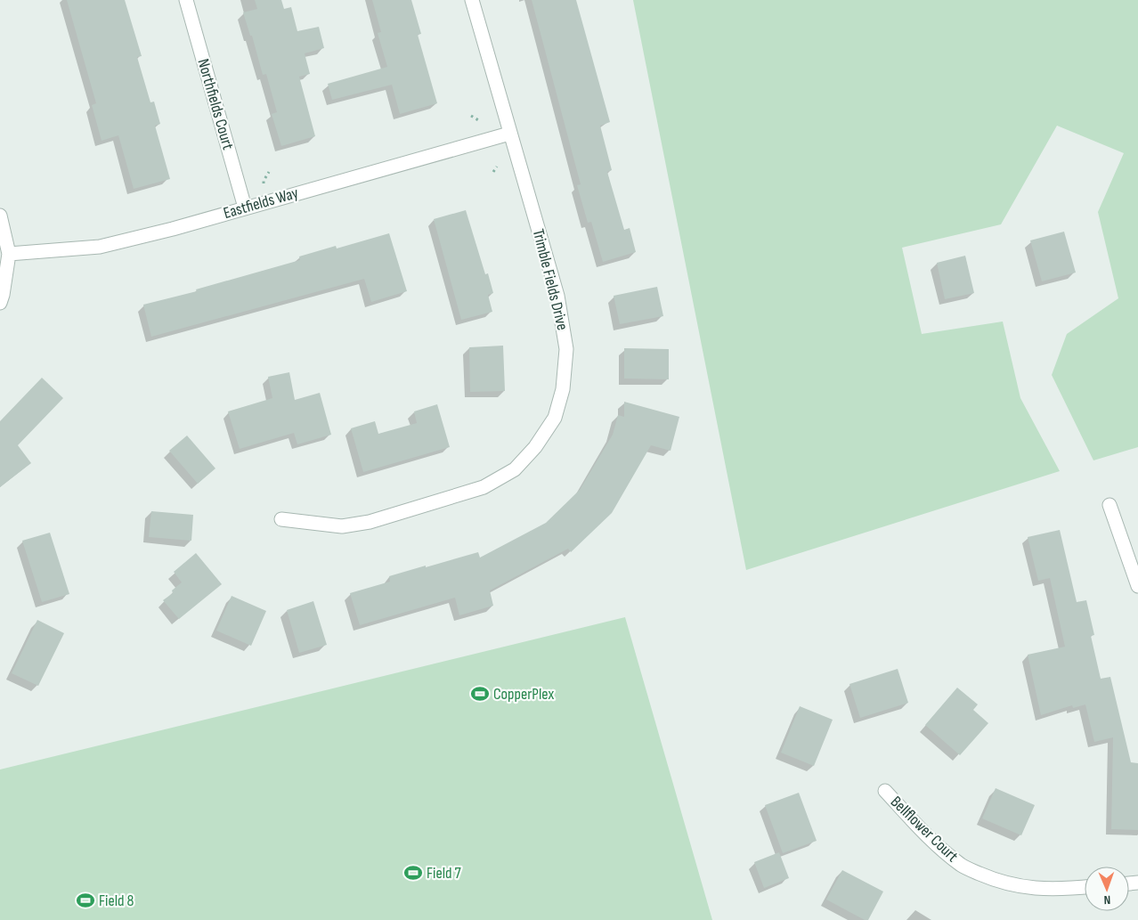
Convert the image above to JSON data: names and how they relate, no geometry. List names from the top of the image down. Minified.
{"streets":{"street":["Northfields Court","Eastfields Way","Trimble Fields Drive","Bellflower Court"]},"crossings":[["Northfields Court","Eastfields Way"],["Eastfields Way","Trimble Fields Drive"]],"places":{"sports":["CopperPlex","Field 7","Field 8"]},"north":"bottom"}
